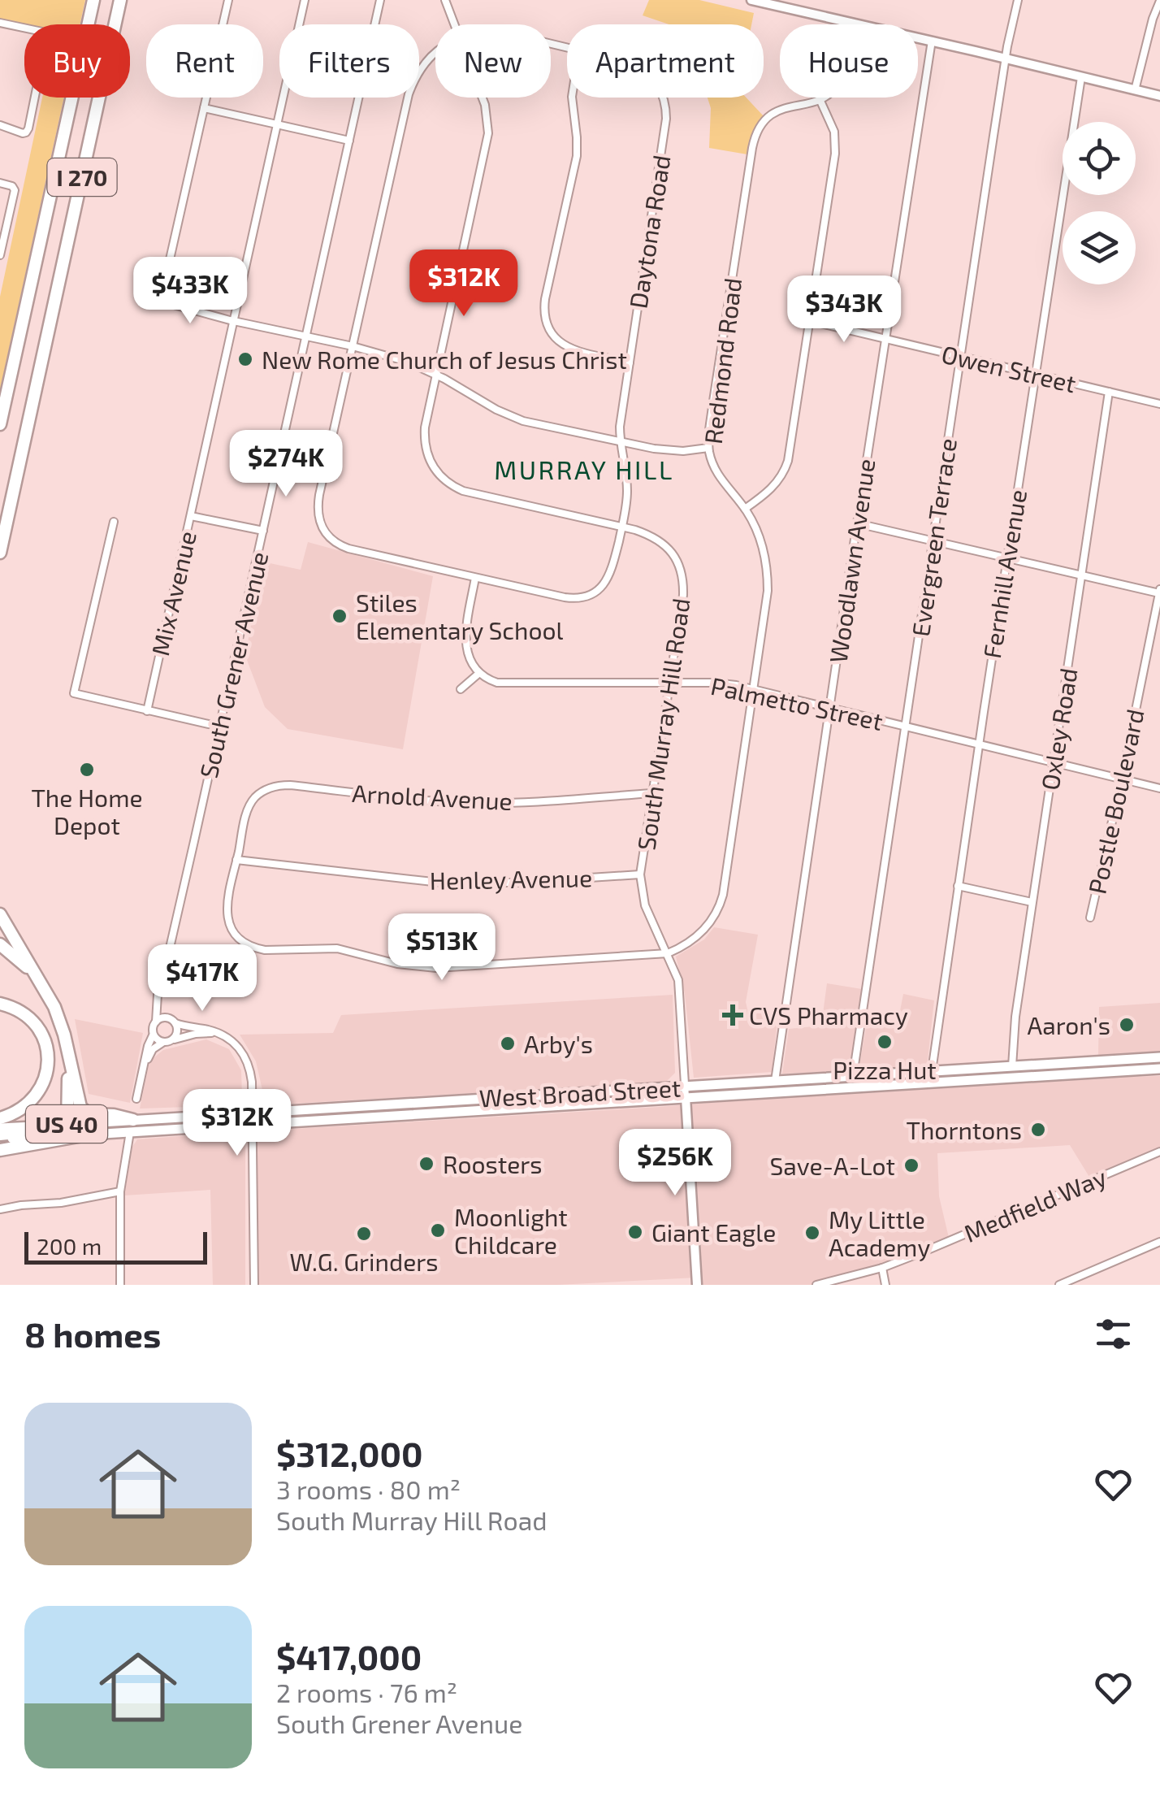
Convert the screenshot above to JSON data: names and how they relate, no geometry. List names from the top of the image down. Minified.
{"streets":{"highway":["I 270"],"main road":["West Broad Street","US 40"],"street":["Daytona Road","Redmond Road","Owen Street","Evergreen Terrace","Woodlawn Avenue","Fernhill Avenue","Mix Avenue","South Grener Avenue","Palmetto Street","South Murray Hill Road","Oxley Road","Arnold Avenue","Postle Boulevard","Henley Avenue","Medfield Way"]},"crossings":[["Daytona Road","South Murray Hill Road"],["Redmond Road","Palmetto Street"],["Redmond Road","South Murray Hill Road"],["Owen Street","Evergreen Terrace"],["Owen Street","Woodlawn Avenue"],["Owen Street","Fernhill Avenue"],["Owen Street","Oxley Road"],["Evergreen Terrace","Palmetto Street"],["Evergreen Terrace","West Broad Street"],["Woodlawn Avenue","Palmetto Street"],["Woodlawn Avenue","West Broad Street"],["Fernhill Avenue","Palmetto Street"],["Fernhill Avenue","West Broad Street"],["Palmetto Street","South Murray Hill Road"],["Palmetto Street","Oxley Road"],["Palmetto Street","Postle Boulevard"],["South Murray Hill Road","Arnold Avenue"],["South Murray Hill Road","Henley Avenue"],["South Murray Hill Road","West Broad Street"],["Oxley Road","West Broad Street"],["Arnold Avenue","Henley Avenue"]],"districts":["MURRAY HILL"],"places":{"other":["New Rome Church of Jesus Christ","Stiles Elementary School","The Home Depot","Aaron's","Pizza Hut","Arby's","Thorntons","Roosters","Save-A-Lot","Moonlight Childcare","Giant Eagle","My Little Academy","W.G. Grinders"],"health":["CVS Pharmacy"]},"scale_bar":"200 m","page":{"chip":["Buy","Rent","Filters","New","Apartment","House"],"price":["$312K","$433K","$343K","$274K","$513K","$417K","$312K","$256K"],"scale":"200 m","heading":"8 homes","list":[{"name":"$312,000","note":"3 rooms · 80 m² · South Murray Hill Road"},{"name":"$417,000","note":"2 rooms · 76 m² · South Grener Avenue"}]}}
